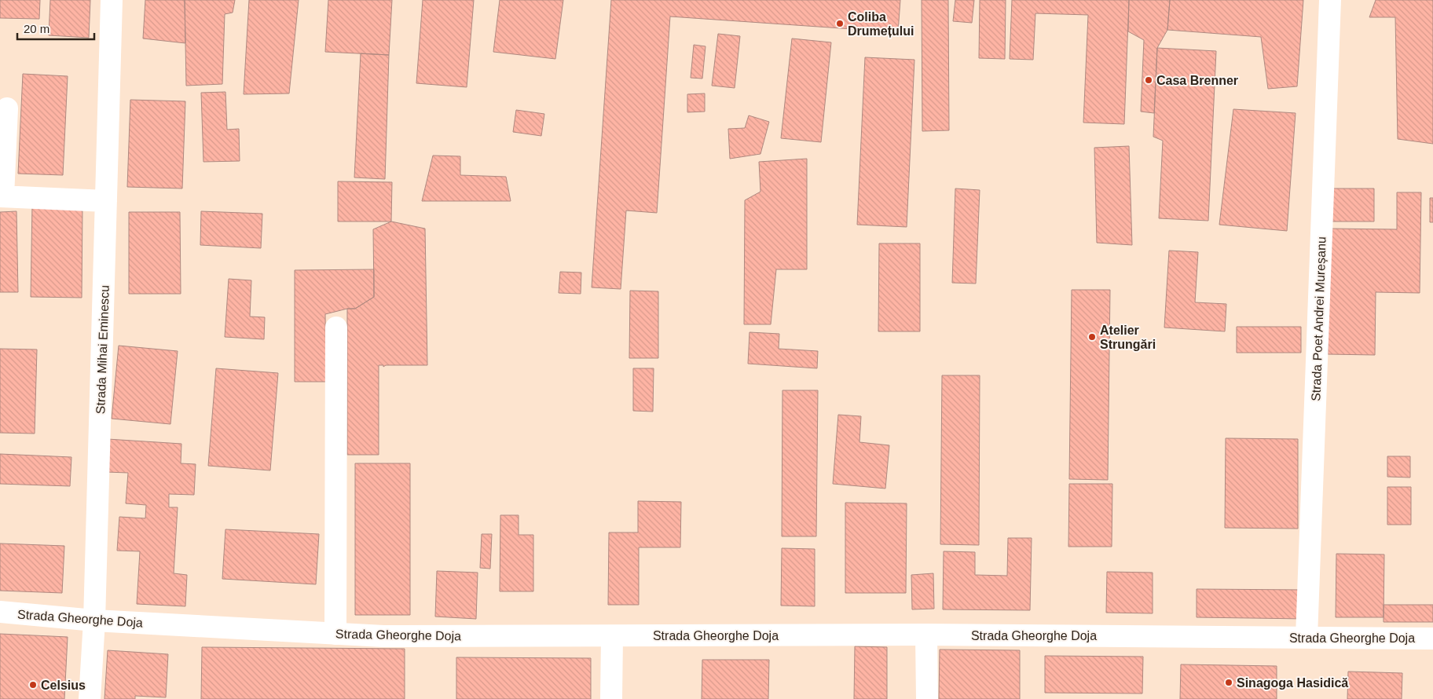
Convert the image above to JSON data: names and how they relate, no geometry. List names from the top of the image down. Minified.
{"streets":{"street":["Strada Poet Andrei Mureșanu","Strada Mihai Eminescu","Strada Gheorghe Doja"]},"crossings":[["Strada Poet Andrei Mureșanu","Strada Gheorghe Doja"],["Strada Mihai Eminescu","Strada Gheorghe Doja"]],"places":["Coliba Drumețului","Casa Brenner","Atelier Strungări","Sinagoga Hasidică","Celsius"],"scale_bar":"20 m"}
